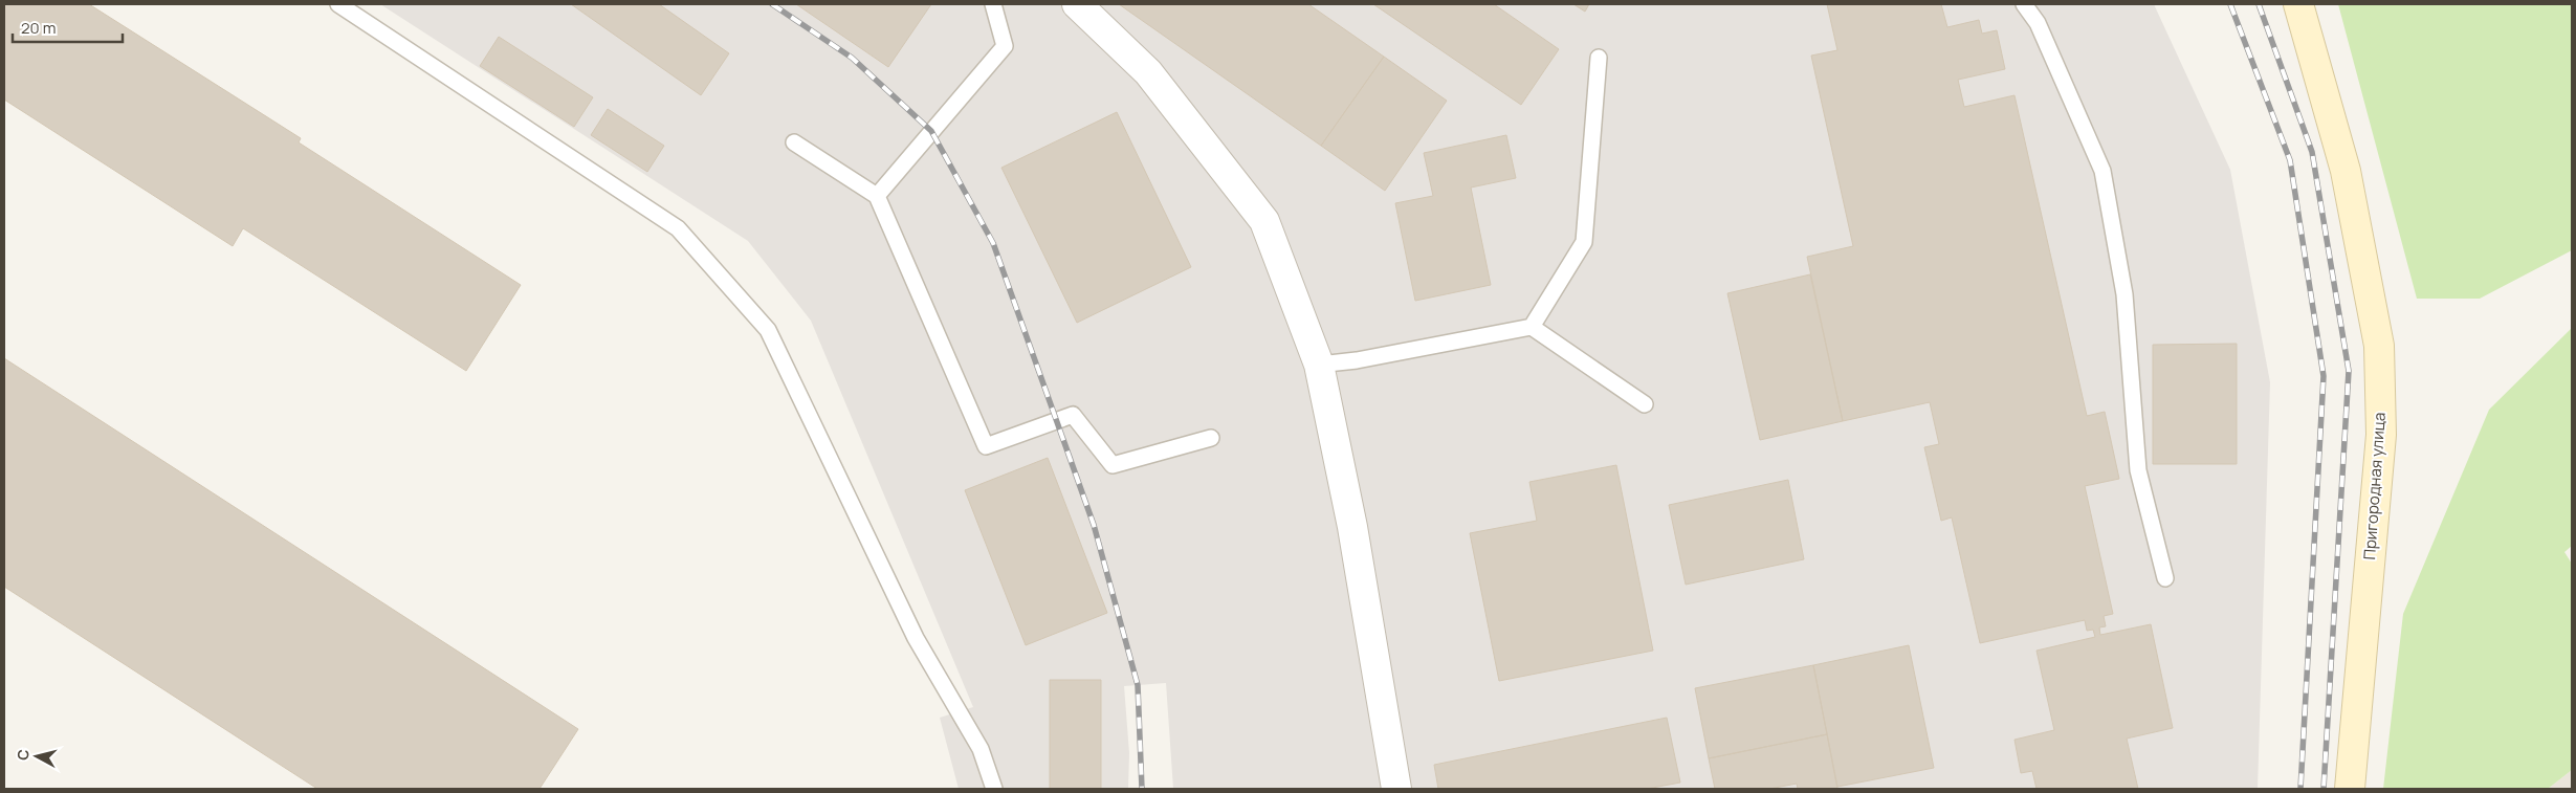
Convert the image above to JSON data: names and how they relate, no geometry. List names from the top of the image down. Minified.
{"streets":{"main road":["Пригородная улица"]},"scale_bar":"20 m","north":"left"}
